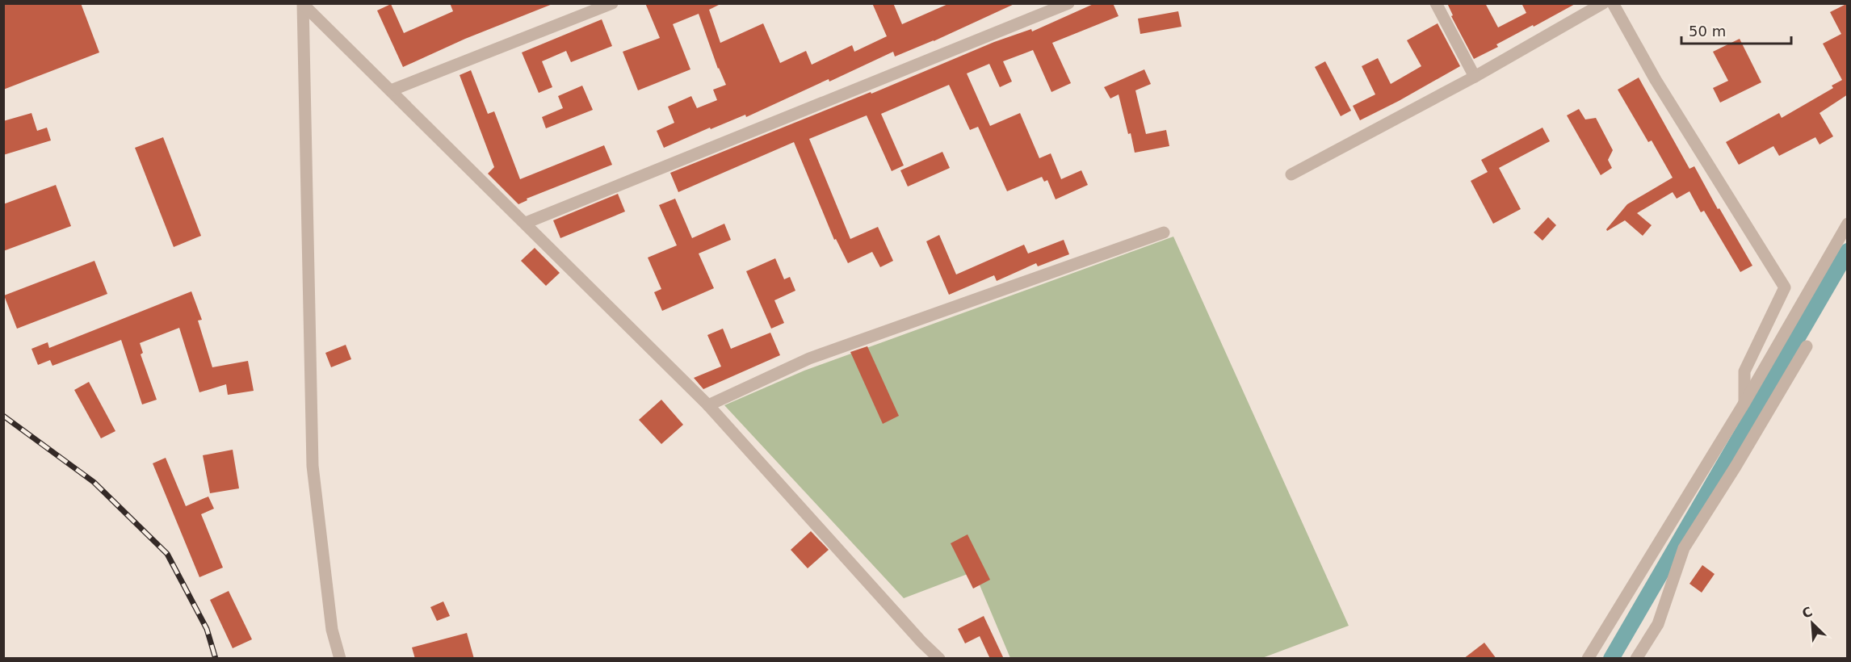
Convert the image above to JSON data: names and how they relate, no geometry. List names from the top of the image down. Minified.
{"scale_bar":"50 m","north":"top left"}
